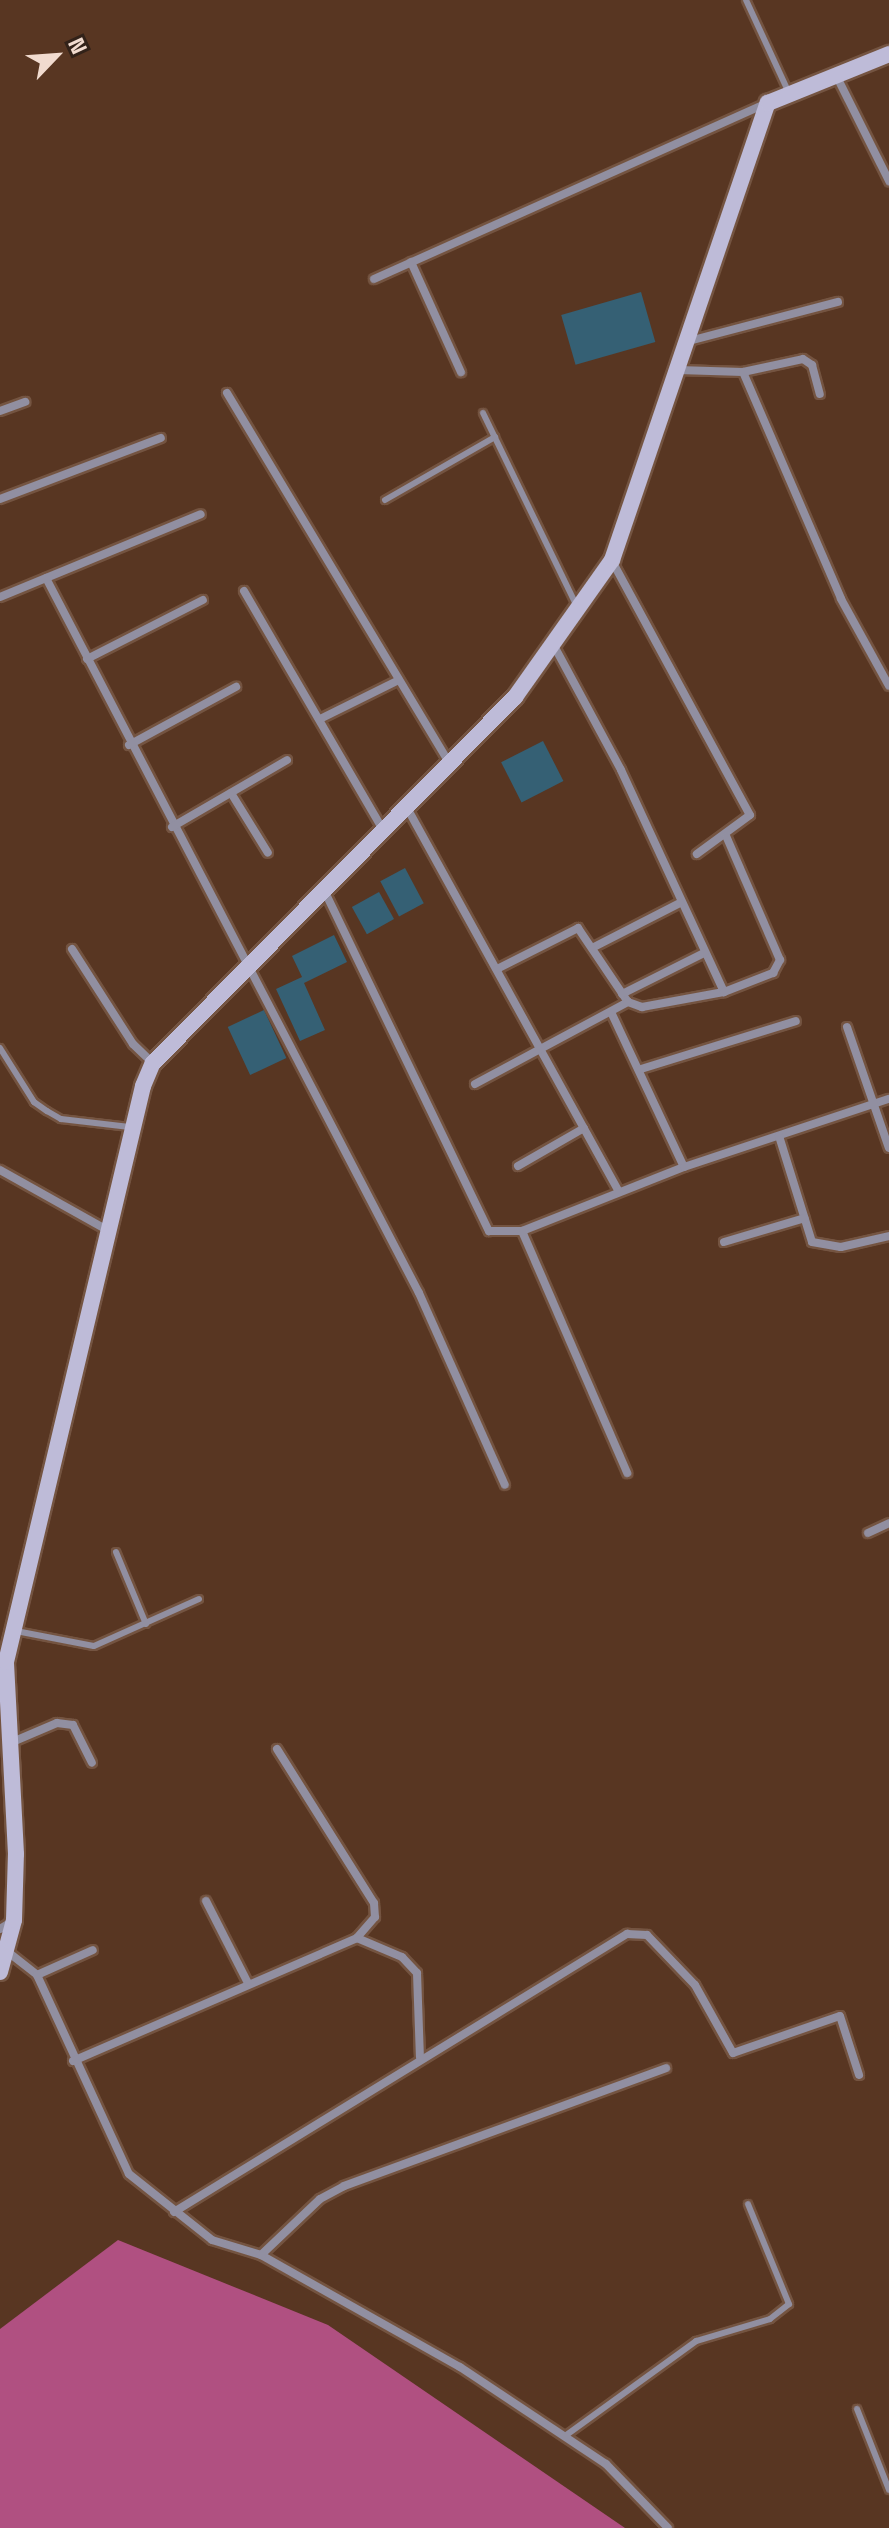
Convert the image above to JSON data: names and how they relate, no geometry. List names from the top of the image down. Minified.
{"north":"top right"}
